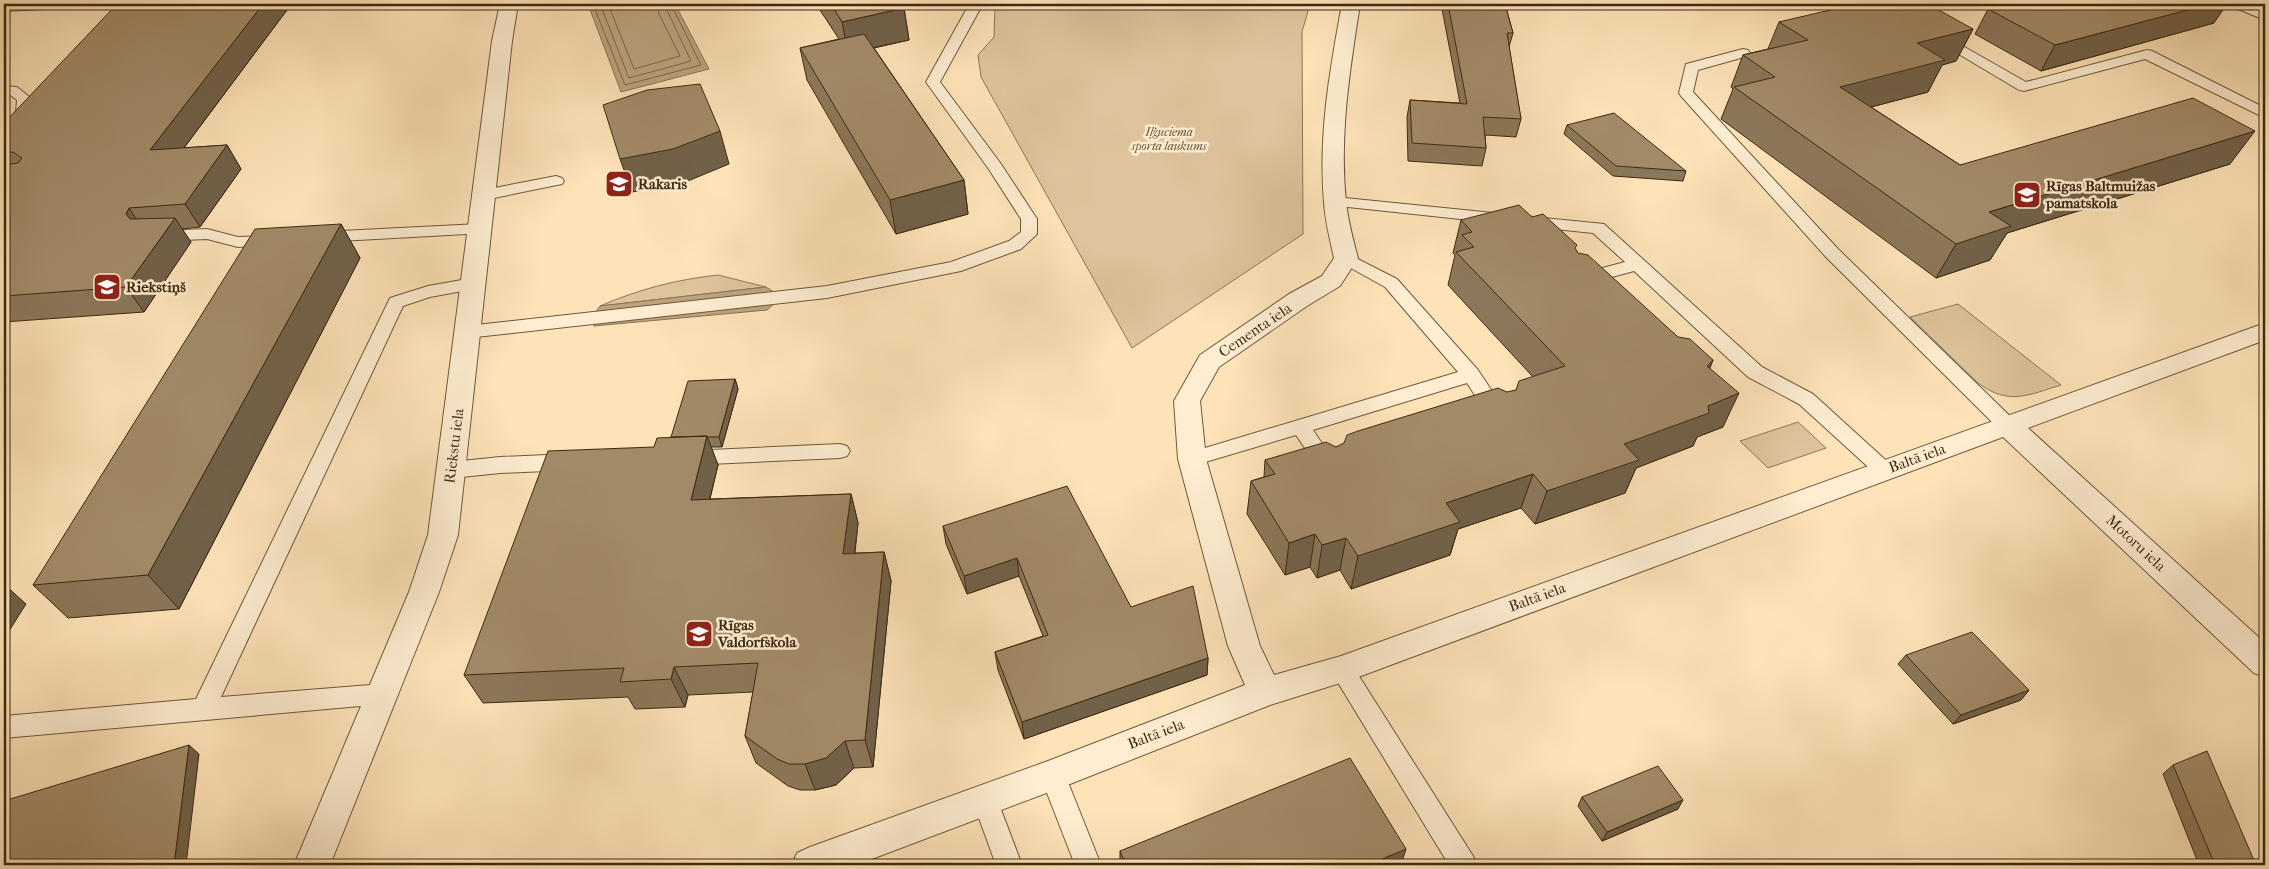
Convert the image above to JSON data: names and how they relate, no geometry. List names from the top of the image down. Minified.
{"streets":{"street":["Cementa iela","Riekstu iela","Baltā iela","Motoru iela"]},"crossings":[["Cementa iela","Baltā iela"],["Baltā iela","Motoru iela"]],"parks":["Iļģuciema sporta laukums"],"places":{"school or university":["Rakaris","Rīgas Baltmuižas pamatskola","Riekstiņš","Rīgas Valdorfskola"]}}
